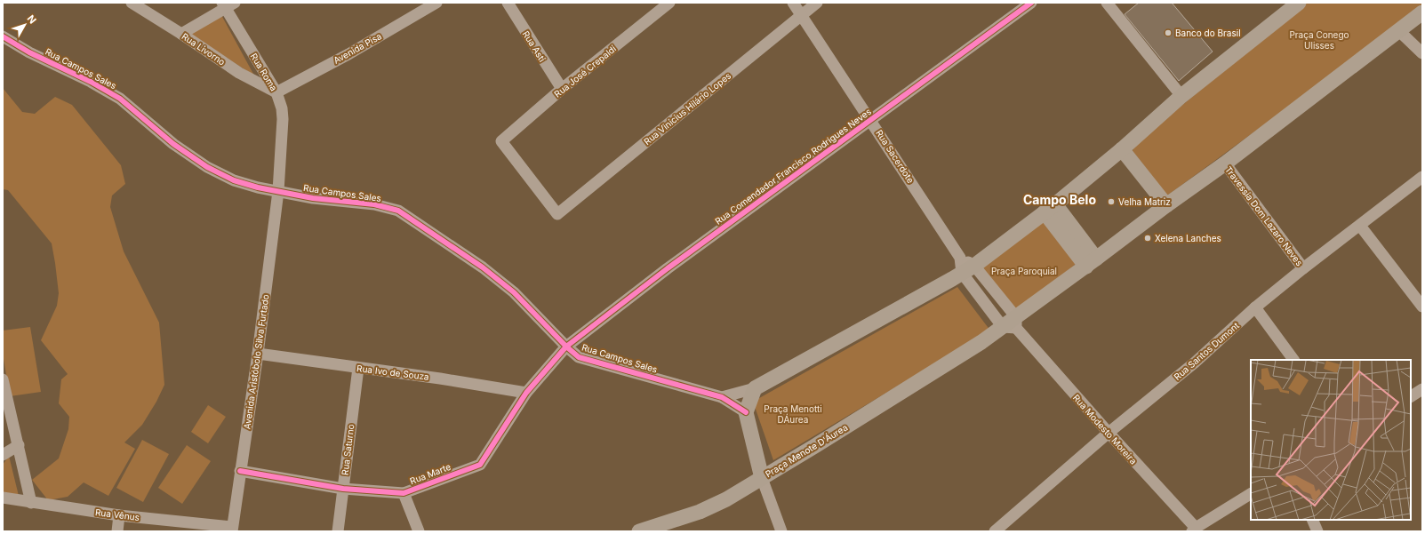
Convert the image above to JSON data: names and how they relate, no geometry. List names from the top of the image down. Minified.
{"streets":{"main road":["Praça Menote D'Áurea"],"street":["Rua Asti","Avenida Pisa","Rua Livorno","Rua Campos Sales","Rua José Crepaldi","Rua Roma","Rua Vinicius Hilário Lopes","Rua Sacerdote","Rua Comendador Francisco Rodrigues Neves","Travessia Dom Lazaro Neves","Rua Santos Dumont","Avenida Aristóbolo Silva Furtado","Rua Ivo de Souza","Rua Modesto Moreira","Rua Saturno","Rua Marte","Rua Vênus"]},"crossings":[["Rua Asti","Rua José Crepaldi"],["Avenida Pisa","Rua Livorno"],["Avenida Pisa","Rua Roma"],["Rua Livorno","Rua Roma"],["Rua Campos Sales","Rua Roma"],["Rua Campos Sales","Rua Comendador Francisco Rodrigues Neves"],["Rua Campos Sales","Avenida Aristóbolo Silva Furtado"],["Rua Campos Sales","Praça Menote D'Áurea"],["Rua Campos Sales","Rua Marte"],["Rua José Crepaldi","Rua Vinicius Hilário Lopes"],["Rua Roma","Avenida Aristóbolo Silva Furtado"],["Rua Vinicius Hilário Lopes","Rua Sacerdote"],["Rua Sacerdote","Rua Comendador Francisco Rodrigues Neves"],["Rua Comendador Francisco Rodrigues Neves","Rua Marte"],["Travessia Dom Lazaro Neves","Rua Santos Dumont"],["Rua Santos Dumont","Rua Modesto Moreira"],["Avenida Aristóbolo Silva Furtado","Rua Ivo de Souza"],["Avenida Aristóbolo Silva Furtado","Rua Marte"],["Avenida Aristóbolo Silva Furtado","Rua Vênus"],["Rua Ivo de Souza","Rua Saturno"],["Rua Ivo de Souza","Rua Marte"],["Rua Modesto Moreira","Praça Menote D'Áurea"],["Rua Saturno","Rua Marte"]],"districts":["Campo Belo"],"parks":["Praça Conego Ulisses","Praça Paroquial","Praça Menotti DÁurea"],"places":["Banco do Brasil","Velha Matriz","Xelena Lanches"],"north":"top right"}
